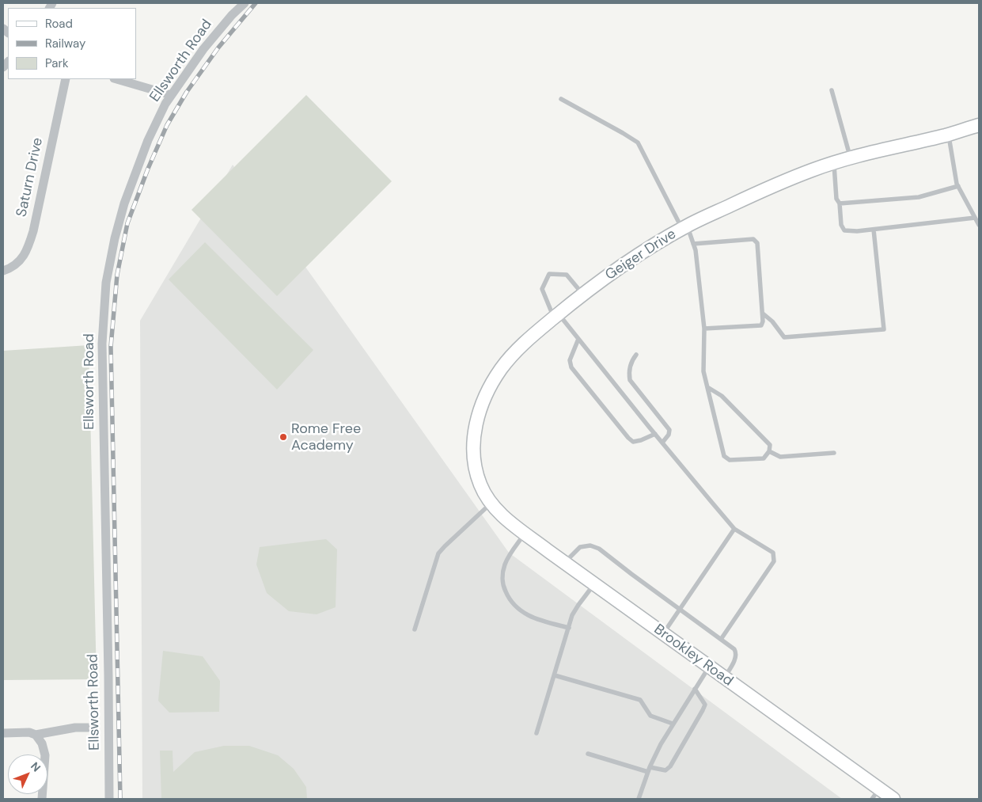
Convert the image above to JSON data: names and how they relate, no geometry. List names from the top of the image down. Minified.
{"streets":{"street":["Ellsworth Road","Saturn Drive","Geiger Drive","Brookley Road"]},"crossings":[["Geiger Drive","Brookley Road"]],"places":["Rome Free Academy"],"legend":["Road","Railway","Park"],"north":"top right"}
